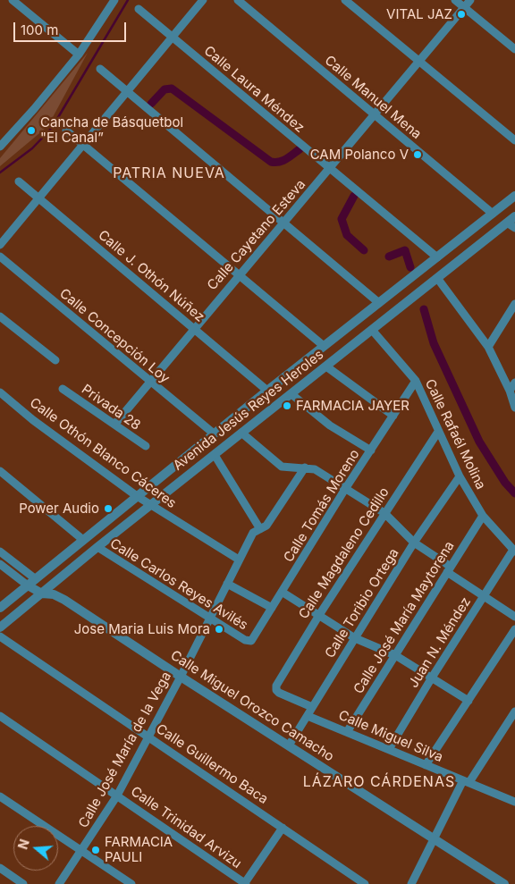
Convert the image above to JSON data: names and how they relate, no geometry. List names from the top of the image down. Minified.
{"streets":{"street":["Calle Laura Méndez","Calle Manuel Mena","Calle Cayetano Esteva","Calle J. Othón Núñez","Calle Concepción Loy","Privada 28","Avenida Jesús Reyes Heroles","Calle Rafaél Molina","Calle Othón Blanco Cáceres","Calle Tomás Moreno","Calle Magdaleno Cedillo","Calle Carlos Reyes Avilés","Calle Toribio Ortega","Calle José María Maytorena","Juan N. Méndez","Calle Miguel Orozco Camacho","Calle Miguel Silva","Calle José María de la Vega","Calle Guillermo Baca","Calle Trinidad Arvizu"]},"crossings":[["Calle Laura Méndez","Calle Cayetano Esteva"],["Calle Laura Méndez","Avenida Jesús Reyes Heroles"],["Calle Manuel Mena","Calle Cayetano Esteva"],["Calle Manuel Mena","Avenida Jesús Reyes Heroles"],["Calle Cayetano Esteva","Calle J. Othón Núñez"],["Calle Cayetano Esteva","Calle Concepción Loy"],["Calle Cayetano Esteva","Privada 28"],["Calle J. Othón Núñez","Avenida Jesús Reyes Heroles"],["Calle Concepción Loy","Avenida Jesús Reyes Heroles"],["Avenida Jesús Reyes Heroles","Calle Rafaél Molina"],["Avenida Jesús Reyes Heroles","Calle Othón Blanco Cáceres"],["Avenida Jesús Reyes Heroles","Calle Carlos Reyes Avilés"],["Avenida Jesús Reyes Heroles","Calle Miguel Orozco Camacho"],["Calle Rafaél Molina","Calle Tomás Moreno"],["Calle Rafaél Molina","Calle Magdaleno Cedillo"],["Calle Rafaél Molina","Calle Toribio Ortega"],["Calle Rafaél Molina","Calle José María Maytorena"],["Calle Rafaél Molina","Juan N. Méndez"],["Calle Othón Blanco Cáceres","Calle José María de la Vega"],["Calle Tomás Moreno","Calle Carlos Reyes Avilés"],["Calle Magdaleno Cedillo","Calle Toribio Ortega"],["Calle Carlos Reyes Avilés","Calle José María de la Vega"],["Calle Toribio Ortega","Calle Miguel Orozco Camacho"],["Calle Toribio Ortega","Calle Miguel Silva"],["Calle José María Maytorena","Calle Miguel Silva"],["Juan N. Méndez","Calle Miguel Silva"],["Calle Miguel Orozco Camacho","Calle José María de la Vega"],["Calle José María de la Vega","Calle Guillermo Baca"],["Calle José María de la Vega","Calle Trinidad Arvizu"]],"districts":["PATRIA NUEVA","LÁZARO CÁRDENAS"],"places":["VITAL JAZ","Cancha de Básquetbol \"El Canal”","CAM Polanco V","FARMACIA JAYER","Power Audio","Jose Maria Luis Mora","FARMACIA PAULI"],"scale_bar":"100 m","north":"left"}
